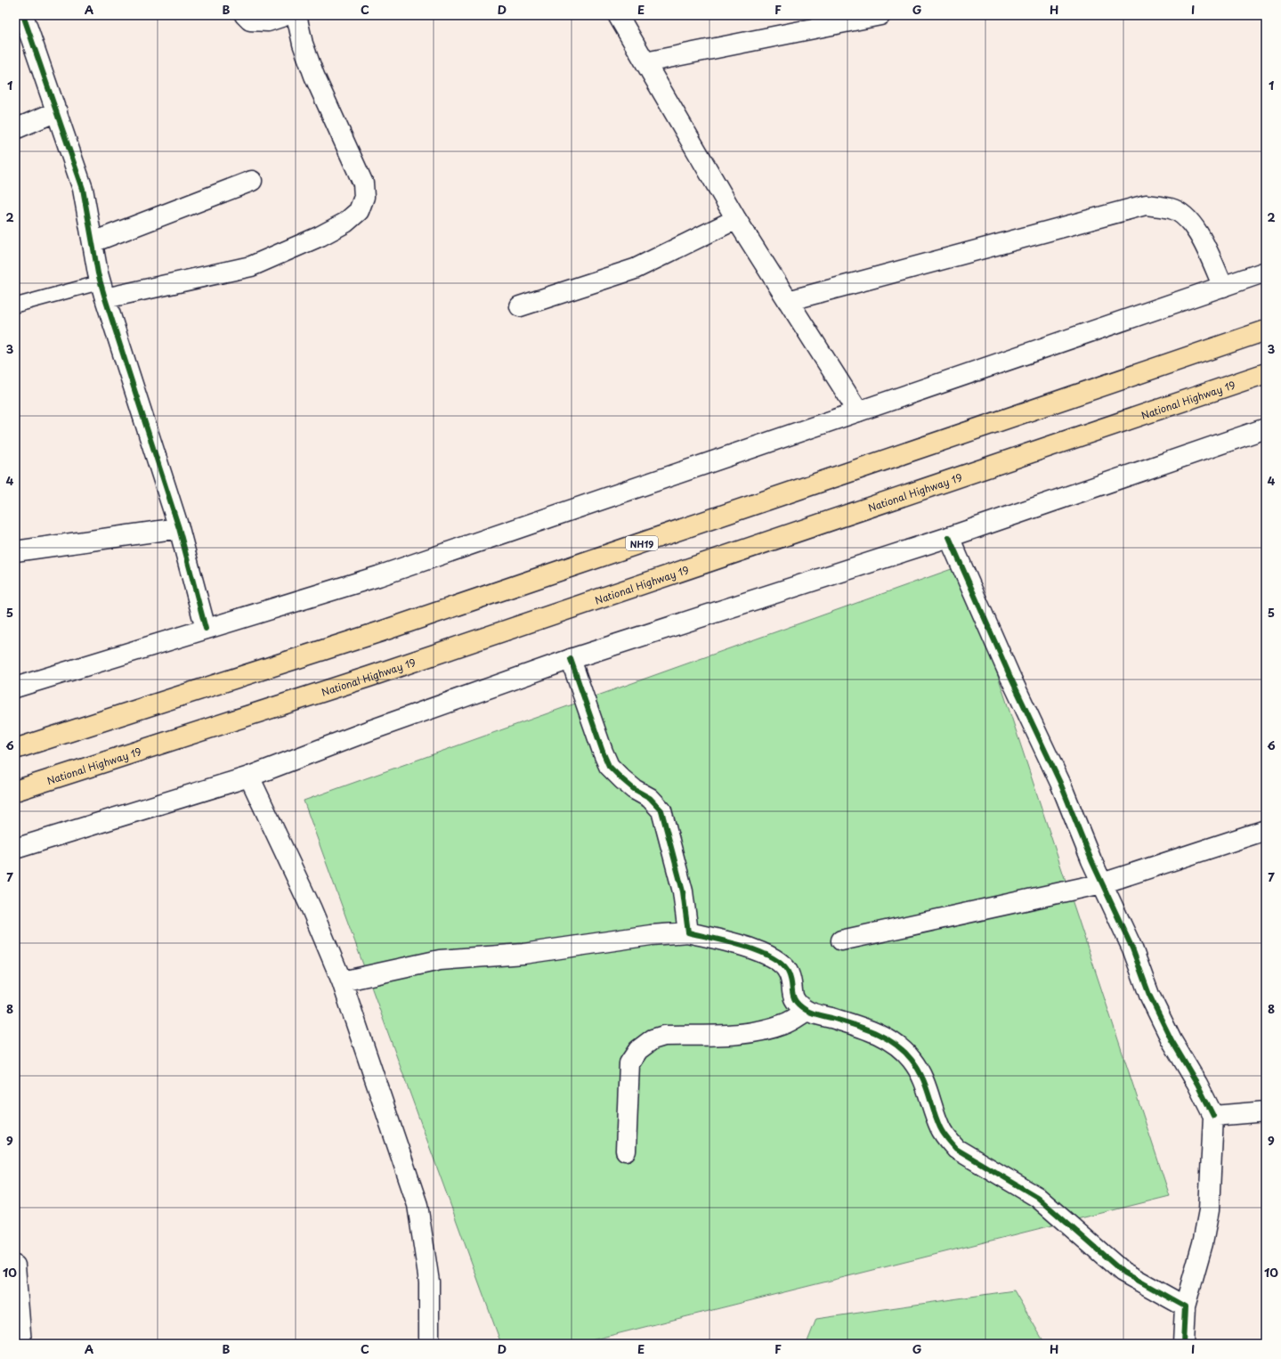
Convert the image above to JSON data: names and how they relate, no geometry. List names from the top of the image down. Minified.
{"streets":{"highway":["National Highway 19","NH19"]},"grid":{"columns":["A","B","C","D","E","F","G","H","I"],"rows":["1","2","3","4","5","6","7","8","9","10"]}}
